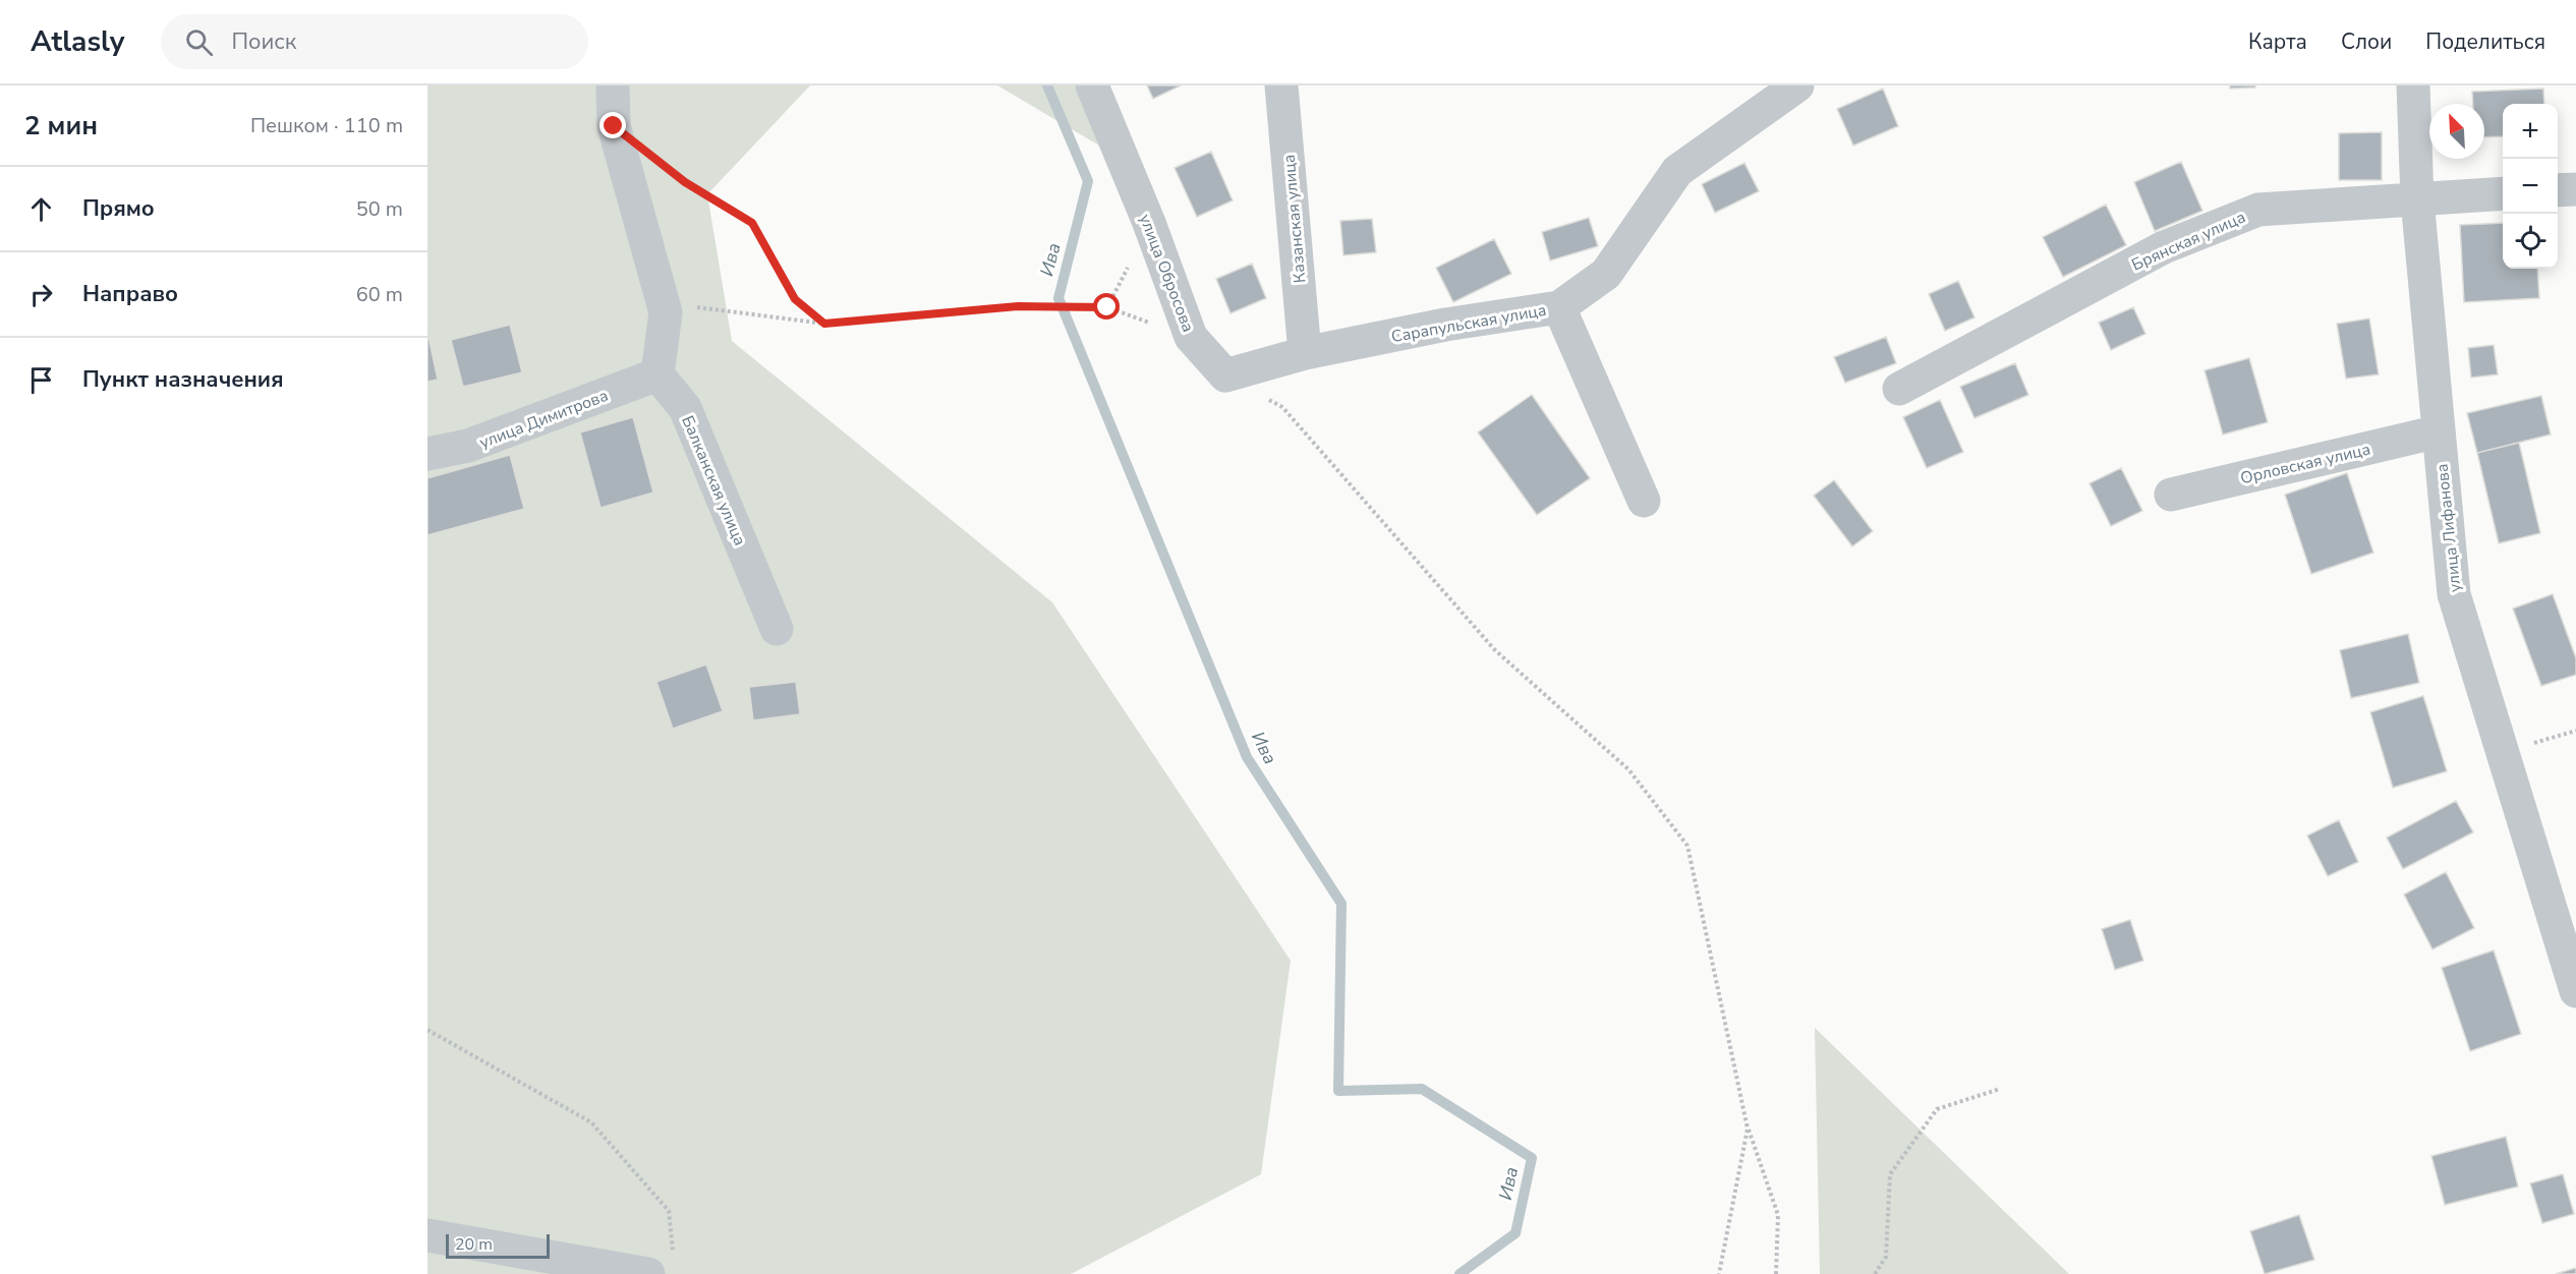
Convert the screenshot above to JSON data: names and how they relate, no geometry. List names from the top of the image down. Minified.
{"streets":{"street":["Казанская улица","Брянская улица","улица Обросова","Сарапульская улица","улица Димитрова","Орловская улица","Балканская улица","улица Лифанова"]},"crossings":[["Казанская улица","Сарапульская улица"],["Брянская улица","улица Лифанова"],["улица Димитрова","Балканская улица"],["Орловская улица","улица Лифанова"]],"water":["Ива"],"scale_bar":"20 m","north":"top left","page":{"header":"Atlasly","search":"Поиск","nav":["Карта","Слои","Поделиться"],"heading":["2 мин","Пешком · 110 m"],"map_buttons":["+","−"],"list":[["Прямо","50 m"],["Направо","60 m"],"Пункт назначения"],"scale":"20 m"}}
